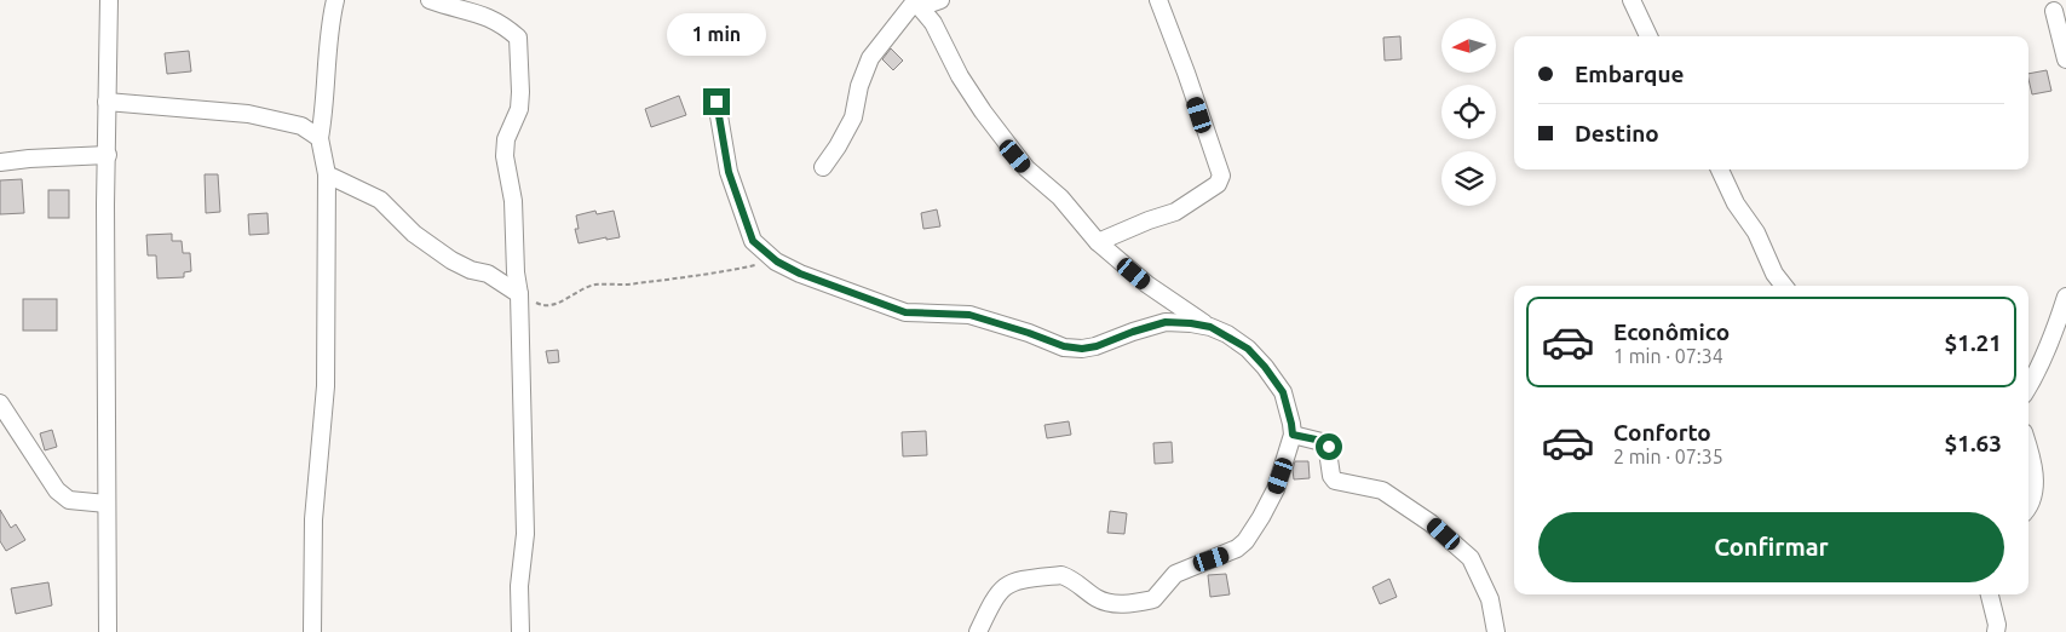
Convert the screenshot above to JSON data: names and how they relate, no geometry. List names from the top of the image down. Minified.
{"north":"left","page":{"bubble":"1 min","banner":["Embarque","Destino"],"list":[{"name":"Econômico","note":"1 min · 07:34","value":"$1.21"},{"name":"Conforto","note":"2 min · 07:35","value":"$1.63"}],"buttons":"Confirmar"}}
